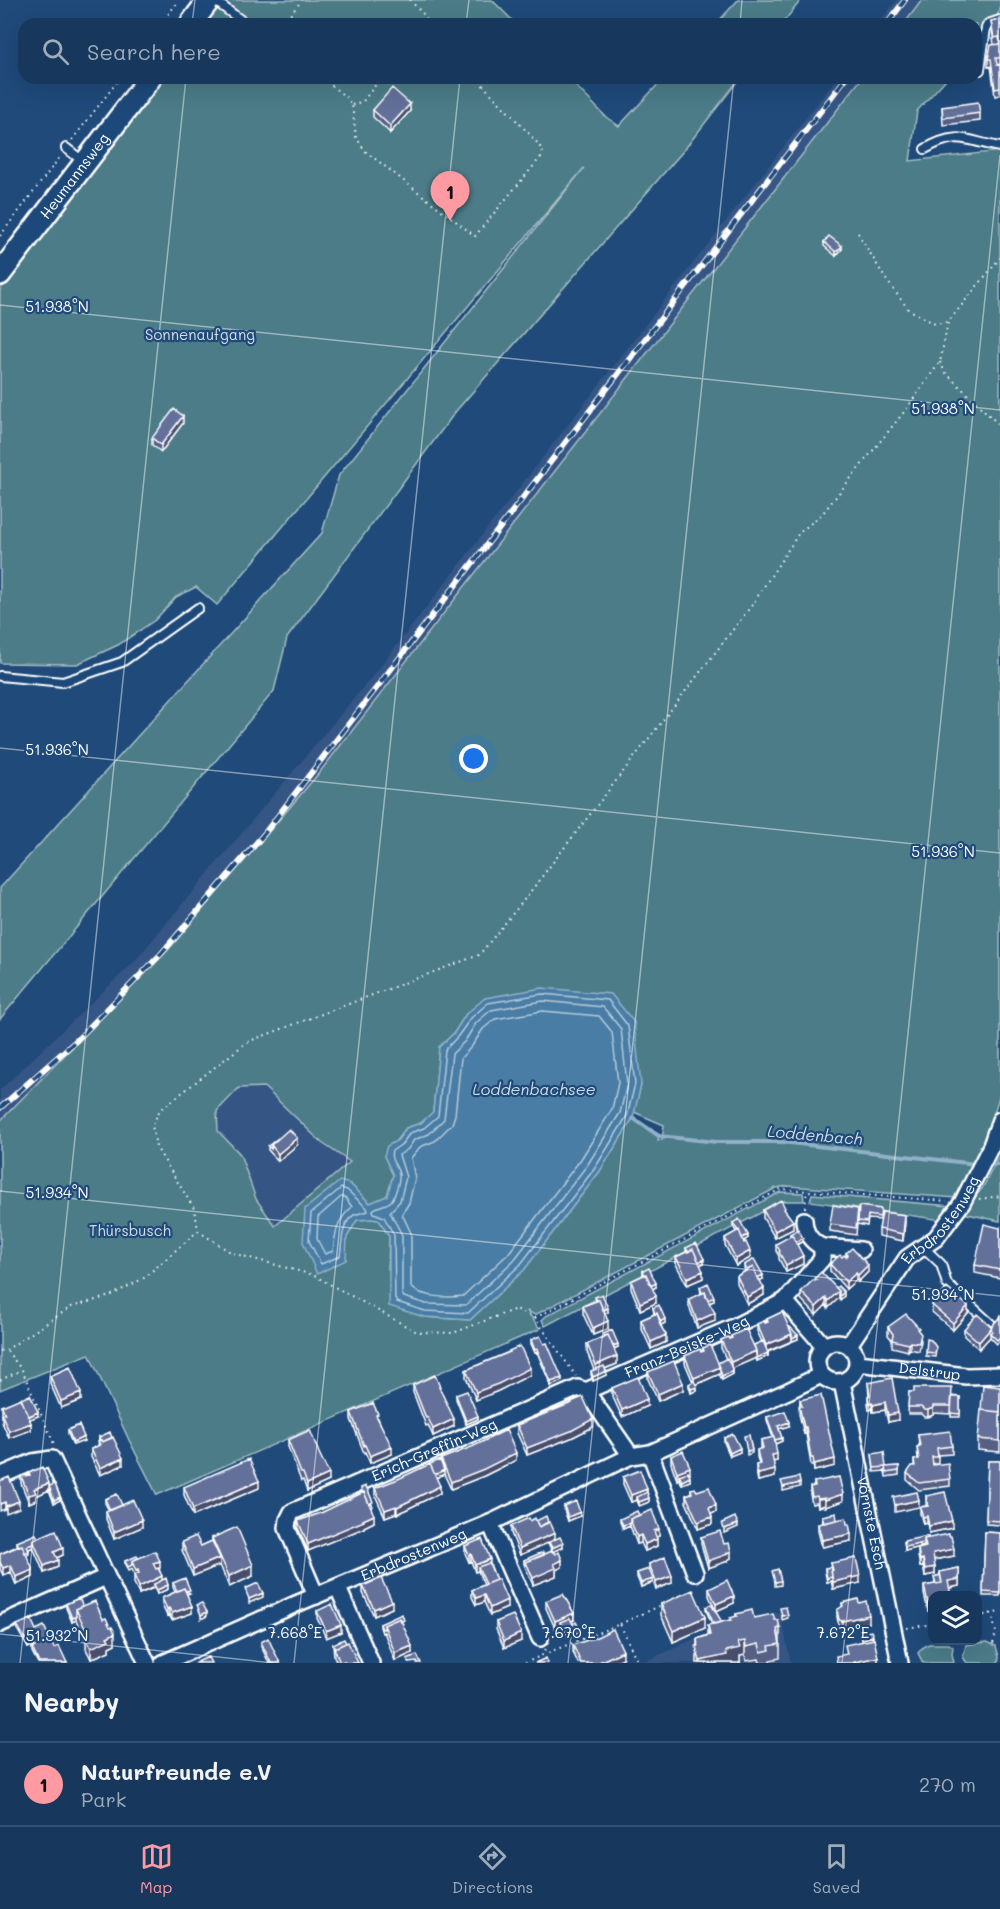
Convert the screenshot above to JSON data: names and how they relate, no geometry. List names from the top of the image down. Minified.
{"streets":{"street":["Heumannsweg","Erbdrostenweg","Franz-Beiske-Weg","Delstrup","Erich-Greffin-Weg","Vörnste Esch"]},"crossings":[["Erbdrostenweg","Delstrup"],["Erbdrostenweg","Erich-Greffin-Weg"],["Erbdrostenweg","Vörnste Esch"],["Franz-Beiske-Weg","Erich-Greffin-Weg"],["Delstrup","Vörnste Esch"]],"water":["Loddenbachsee","Loddenbach"],"parks":["Sonnenaufgang","Thürsbusch"],"page":{"search":"Search here","pins":"1","heading":"Nearby","list":[{"mark":"1","name":"Naturfreunde e.V","note":"Park","value":"270 m"}],"nav":["Map","Directions","Saved"]},"coordinates":["51.938°N","51.936°N","51.934°N","7.668°E","7.670°E","7.672°E","51.932°N"]}
